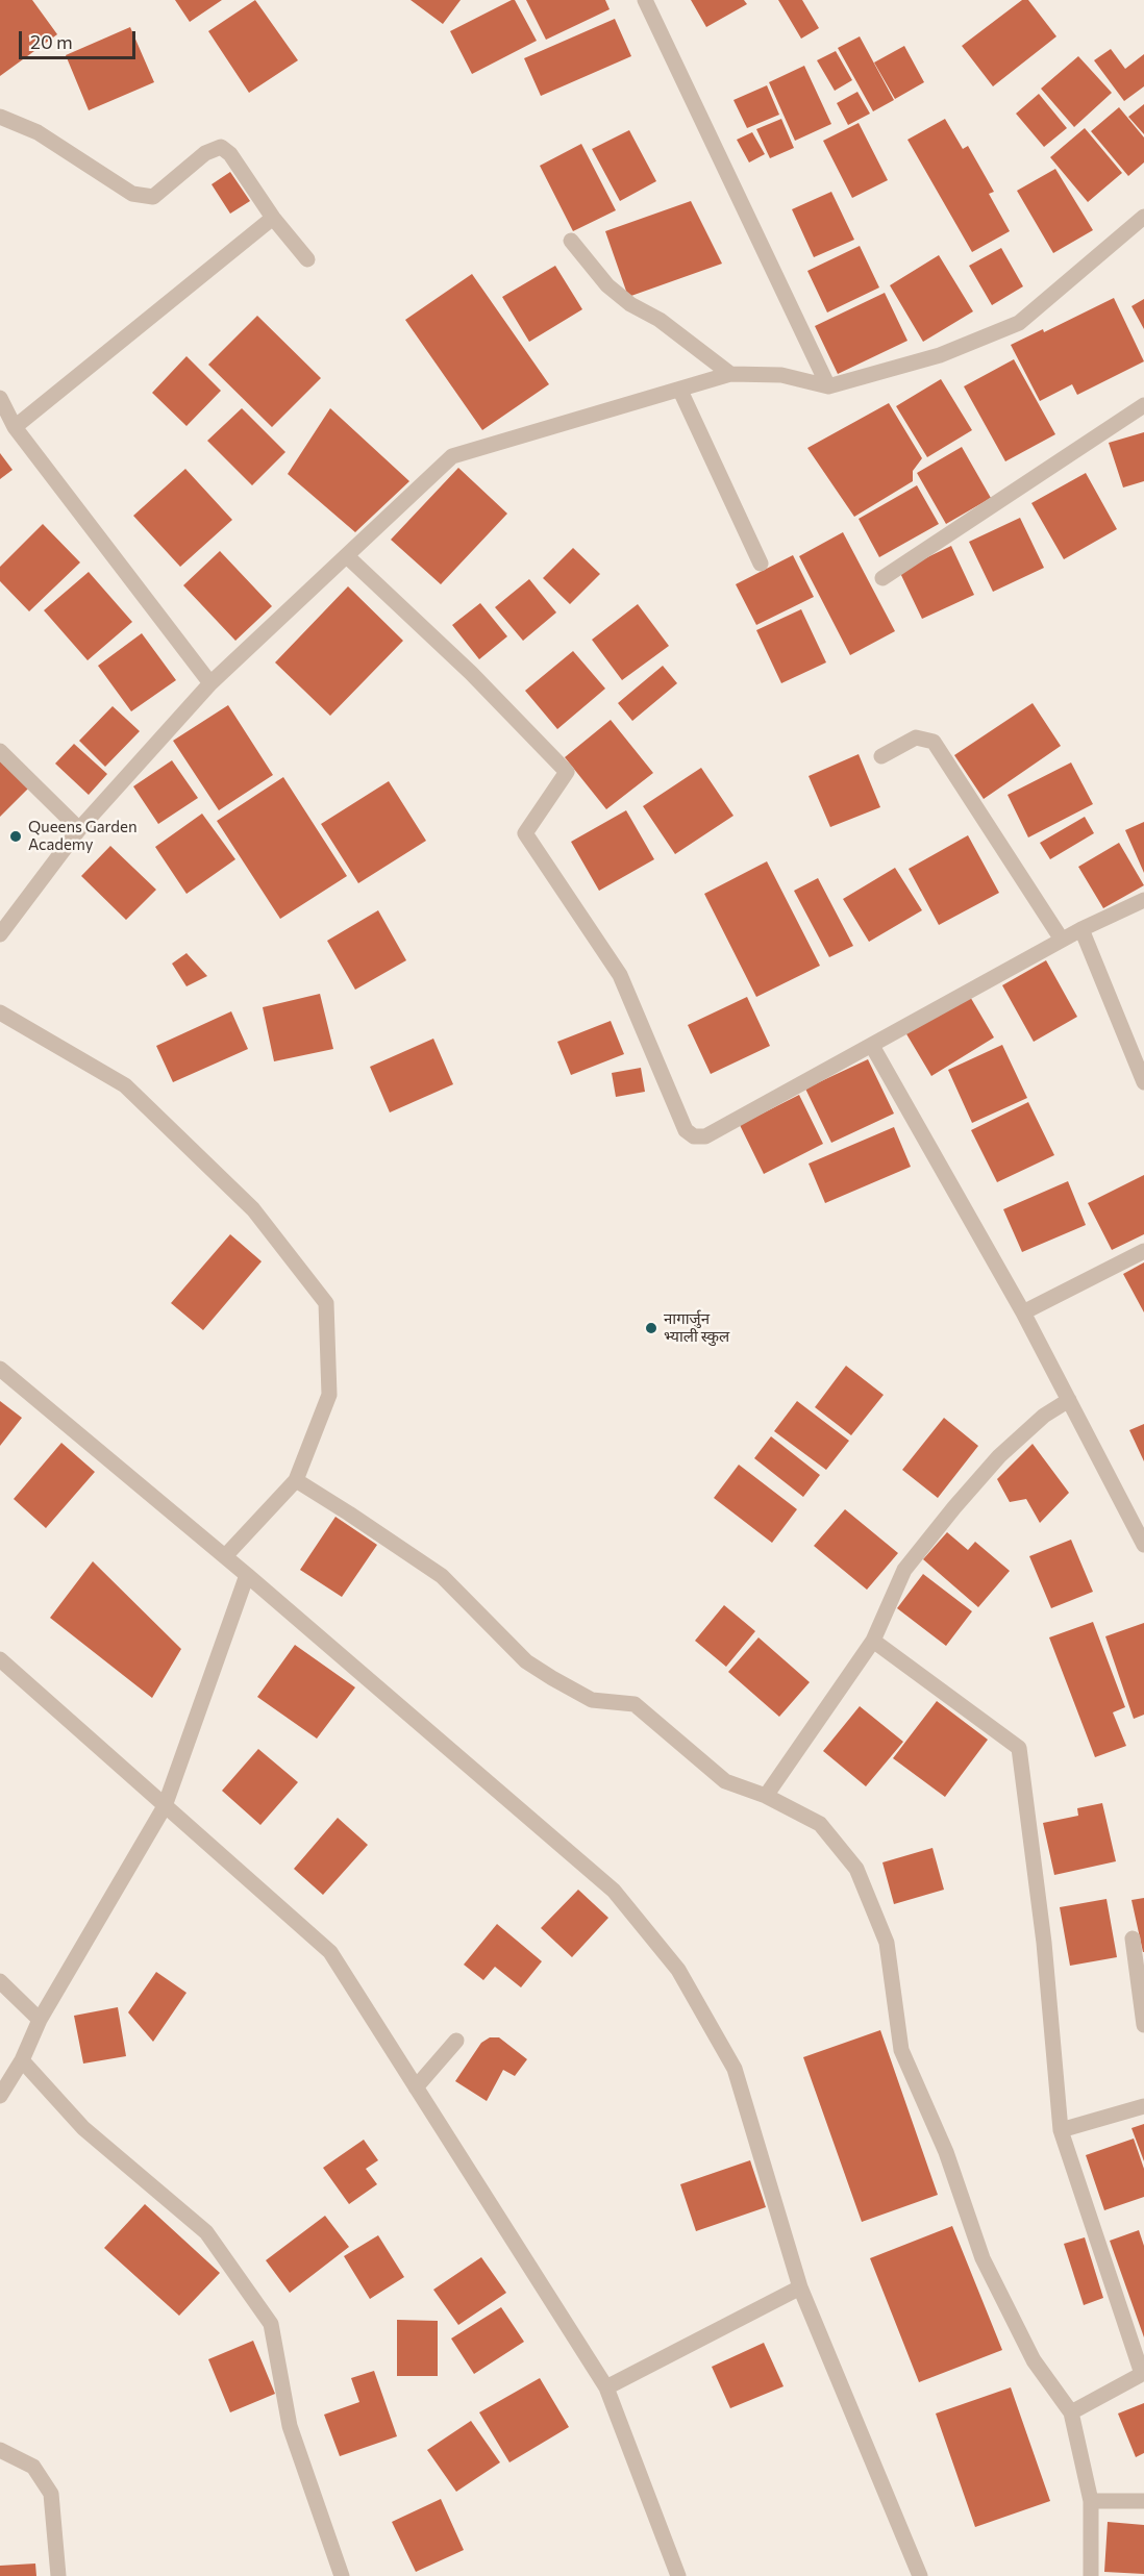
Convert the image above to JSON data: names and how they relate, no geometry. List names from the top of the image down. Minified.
{"places":["Queens Garden Academy","नागार्जुन भ्याली स्कुल"],"scale_bar":"20 m"}
